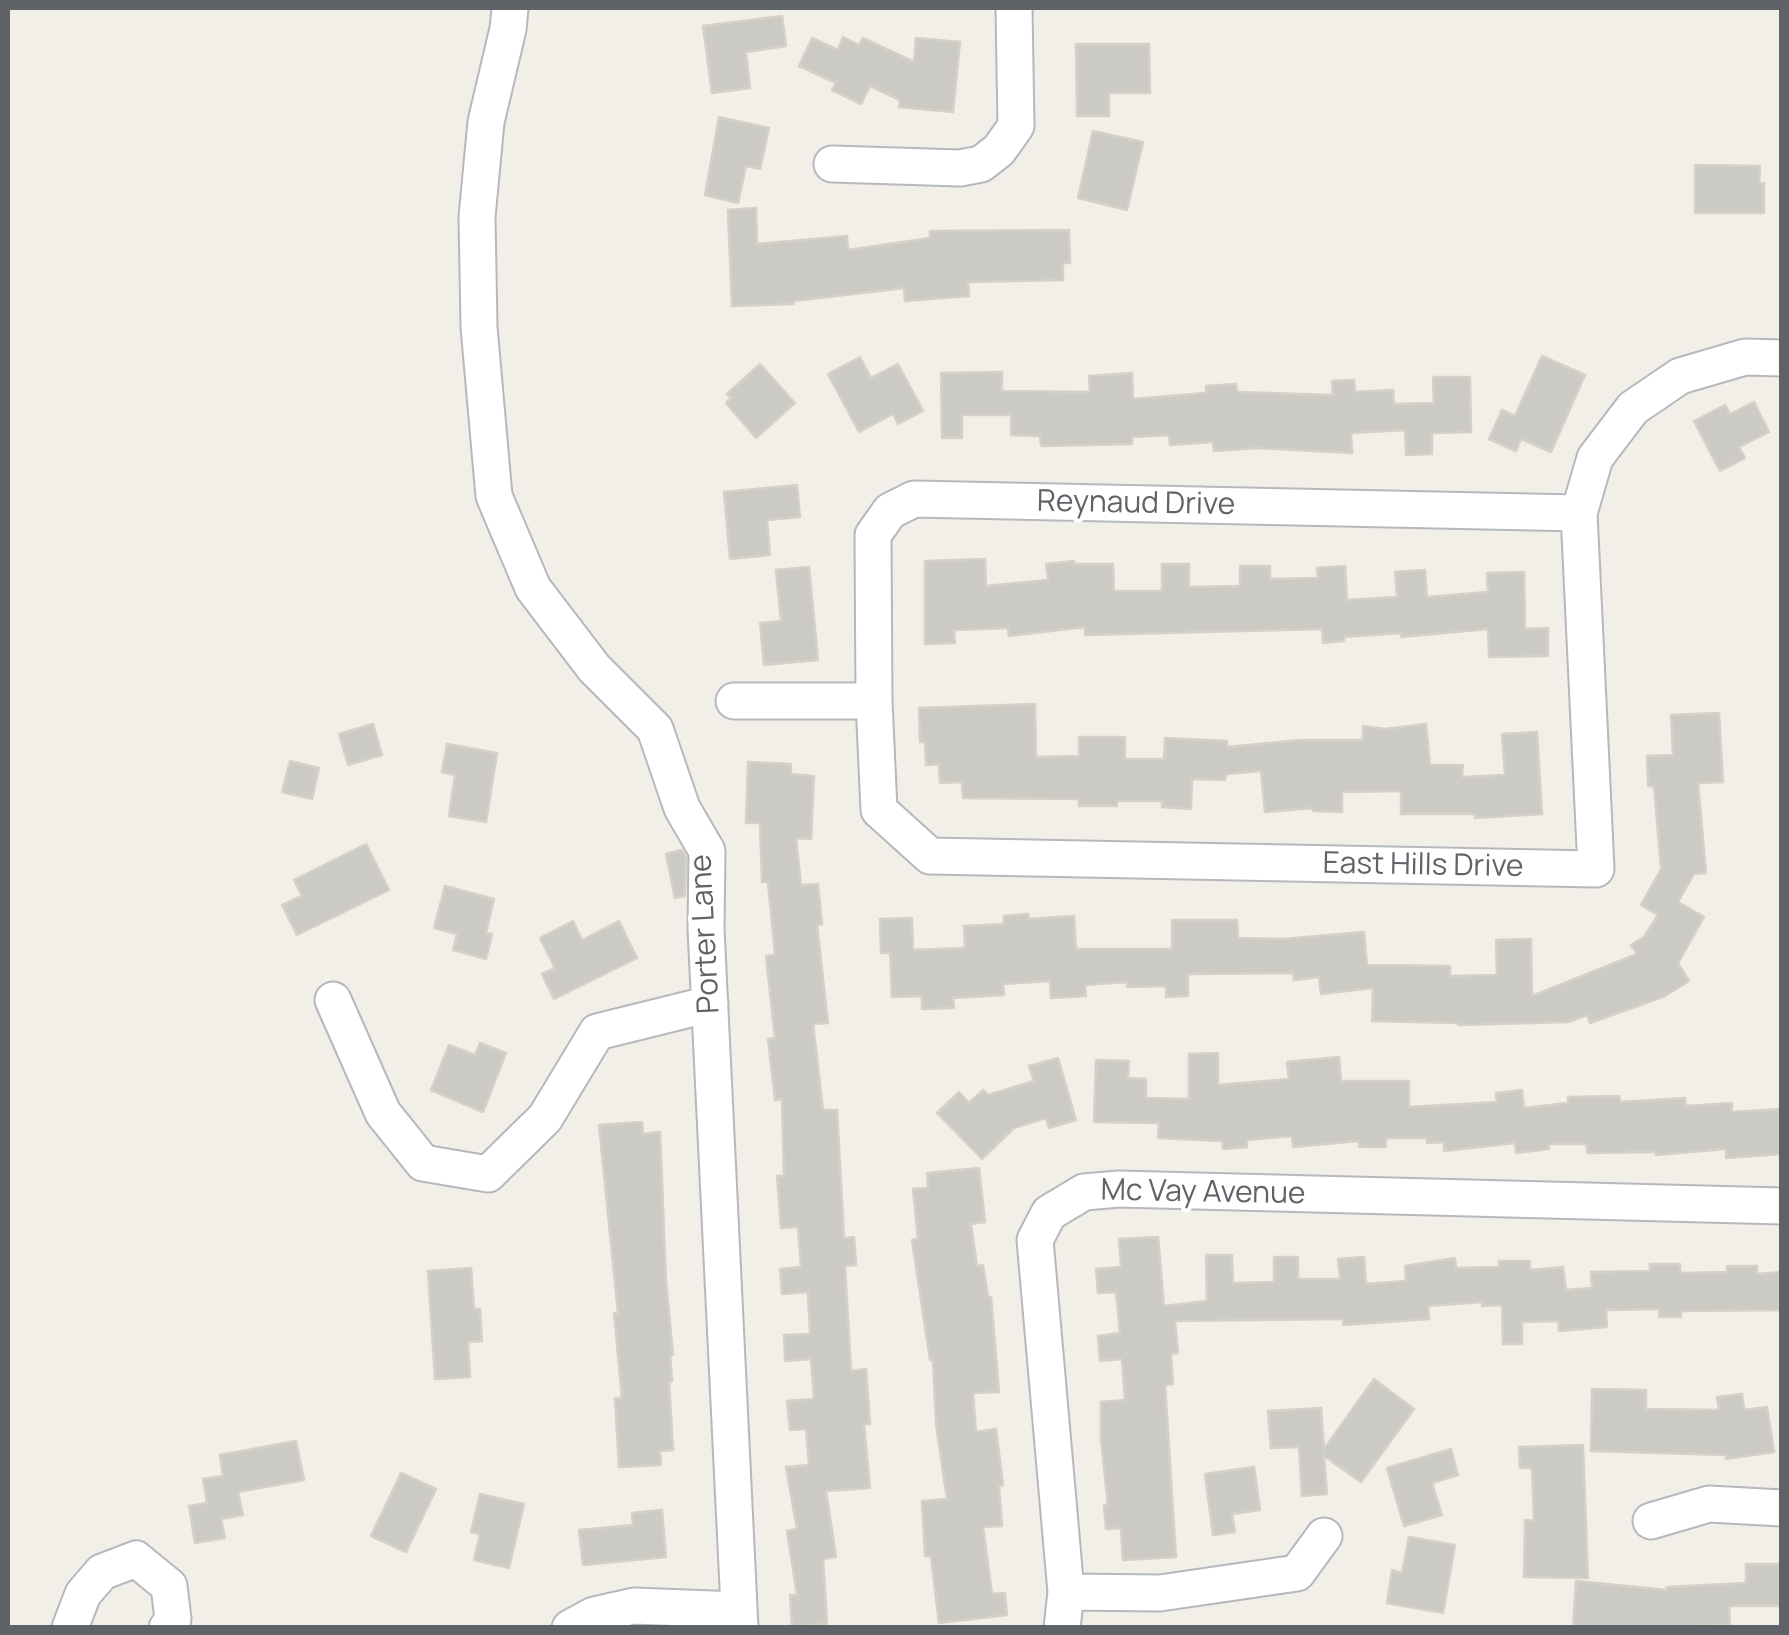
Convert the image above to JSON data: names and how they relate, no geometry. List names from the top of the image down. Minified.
{"streets":{"street":["Reynaud Drive","East Hills Drive","Porter Lane","Mc Vay Avenue"]},"crossings":[["Reynaud Drive","East Hills Drive"]]}
